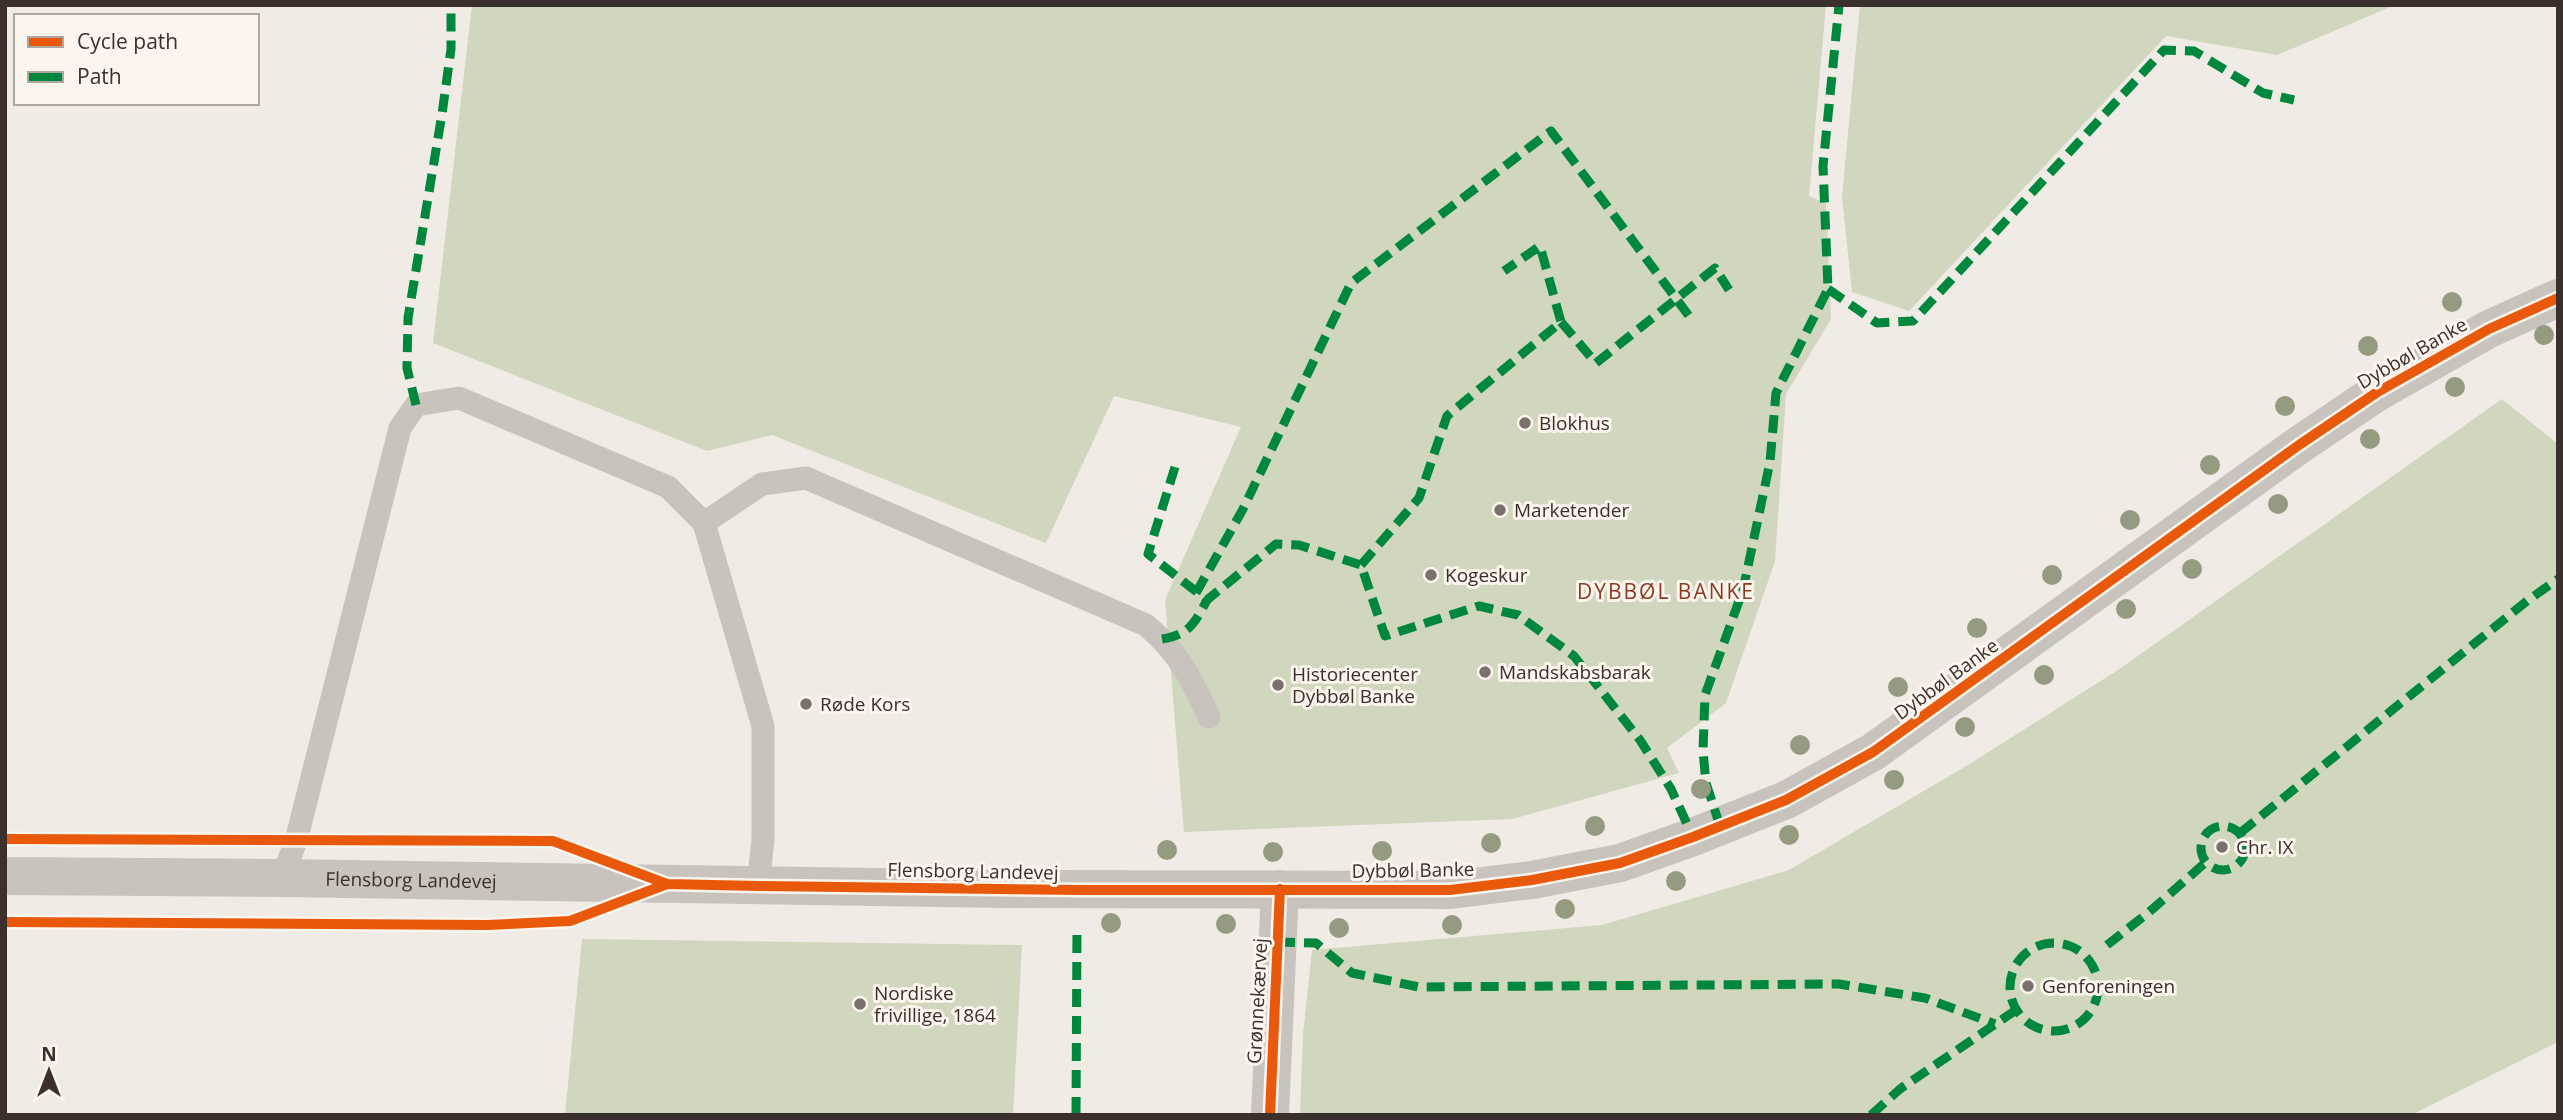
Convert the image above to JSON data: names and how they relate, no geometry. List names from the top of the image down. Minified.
{"streets":{"street":["Dybbøl Banke","Flensborg Landevej","Grønnekærvej"]},"crossings":[["Dybbøl Banke","Flensborg Landevej"],["Dybbøl Banke","Grønnekærvej"],["Flensborg Landevej","Grønnekærvej"]],"districts":["DYBBØL BANKE"],"places":["Blokhus","Marketender","Kogeskur","Mandskabsbarak","Historiecenter Dybbøl Banke","Røde Kors","Chr. IX","Genforeningen","Nordiske frivillige, 1864"],"legend":["Cycle path","Path"],"north":"top"}
